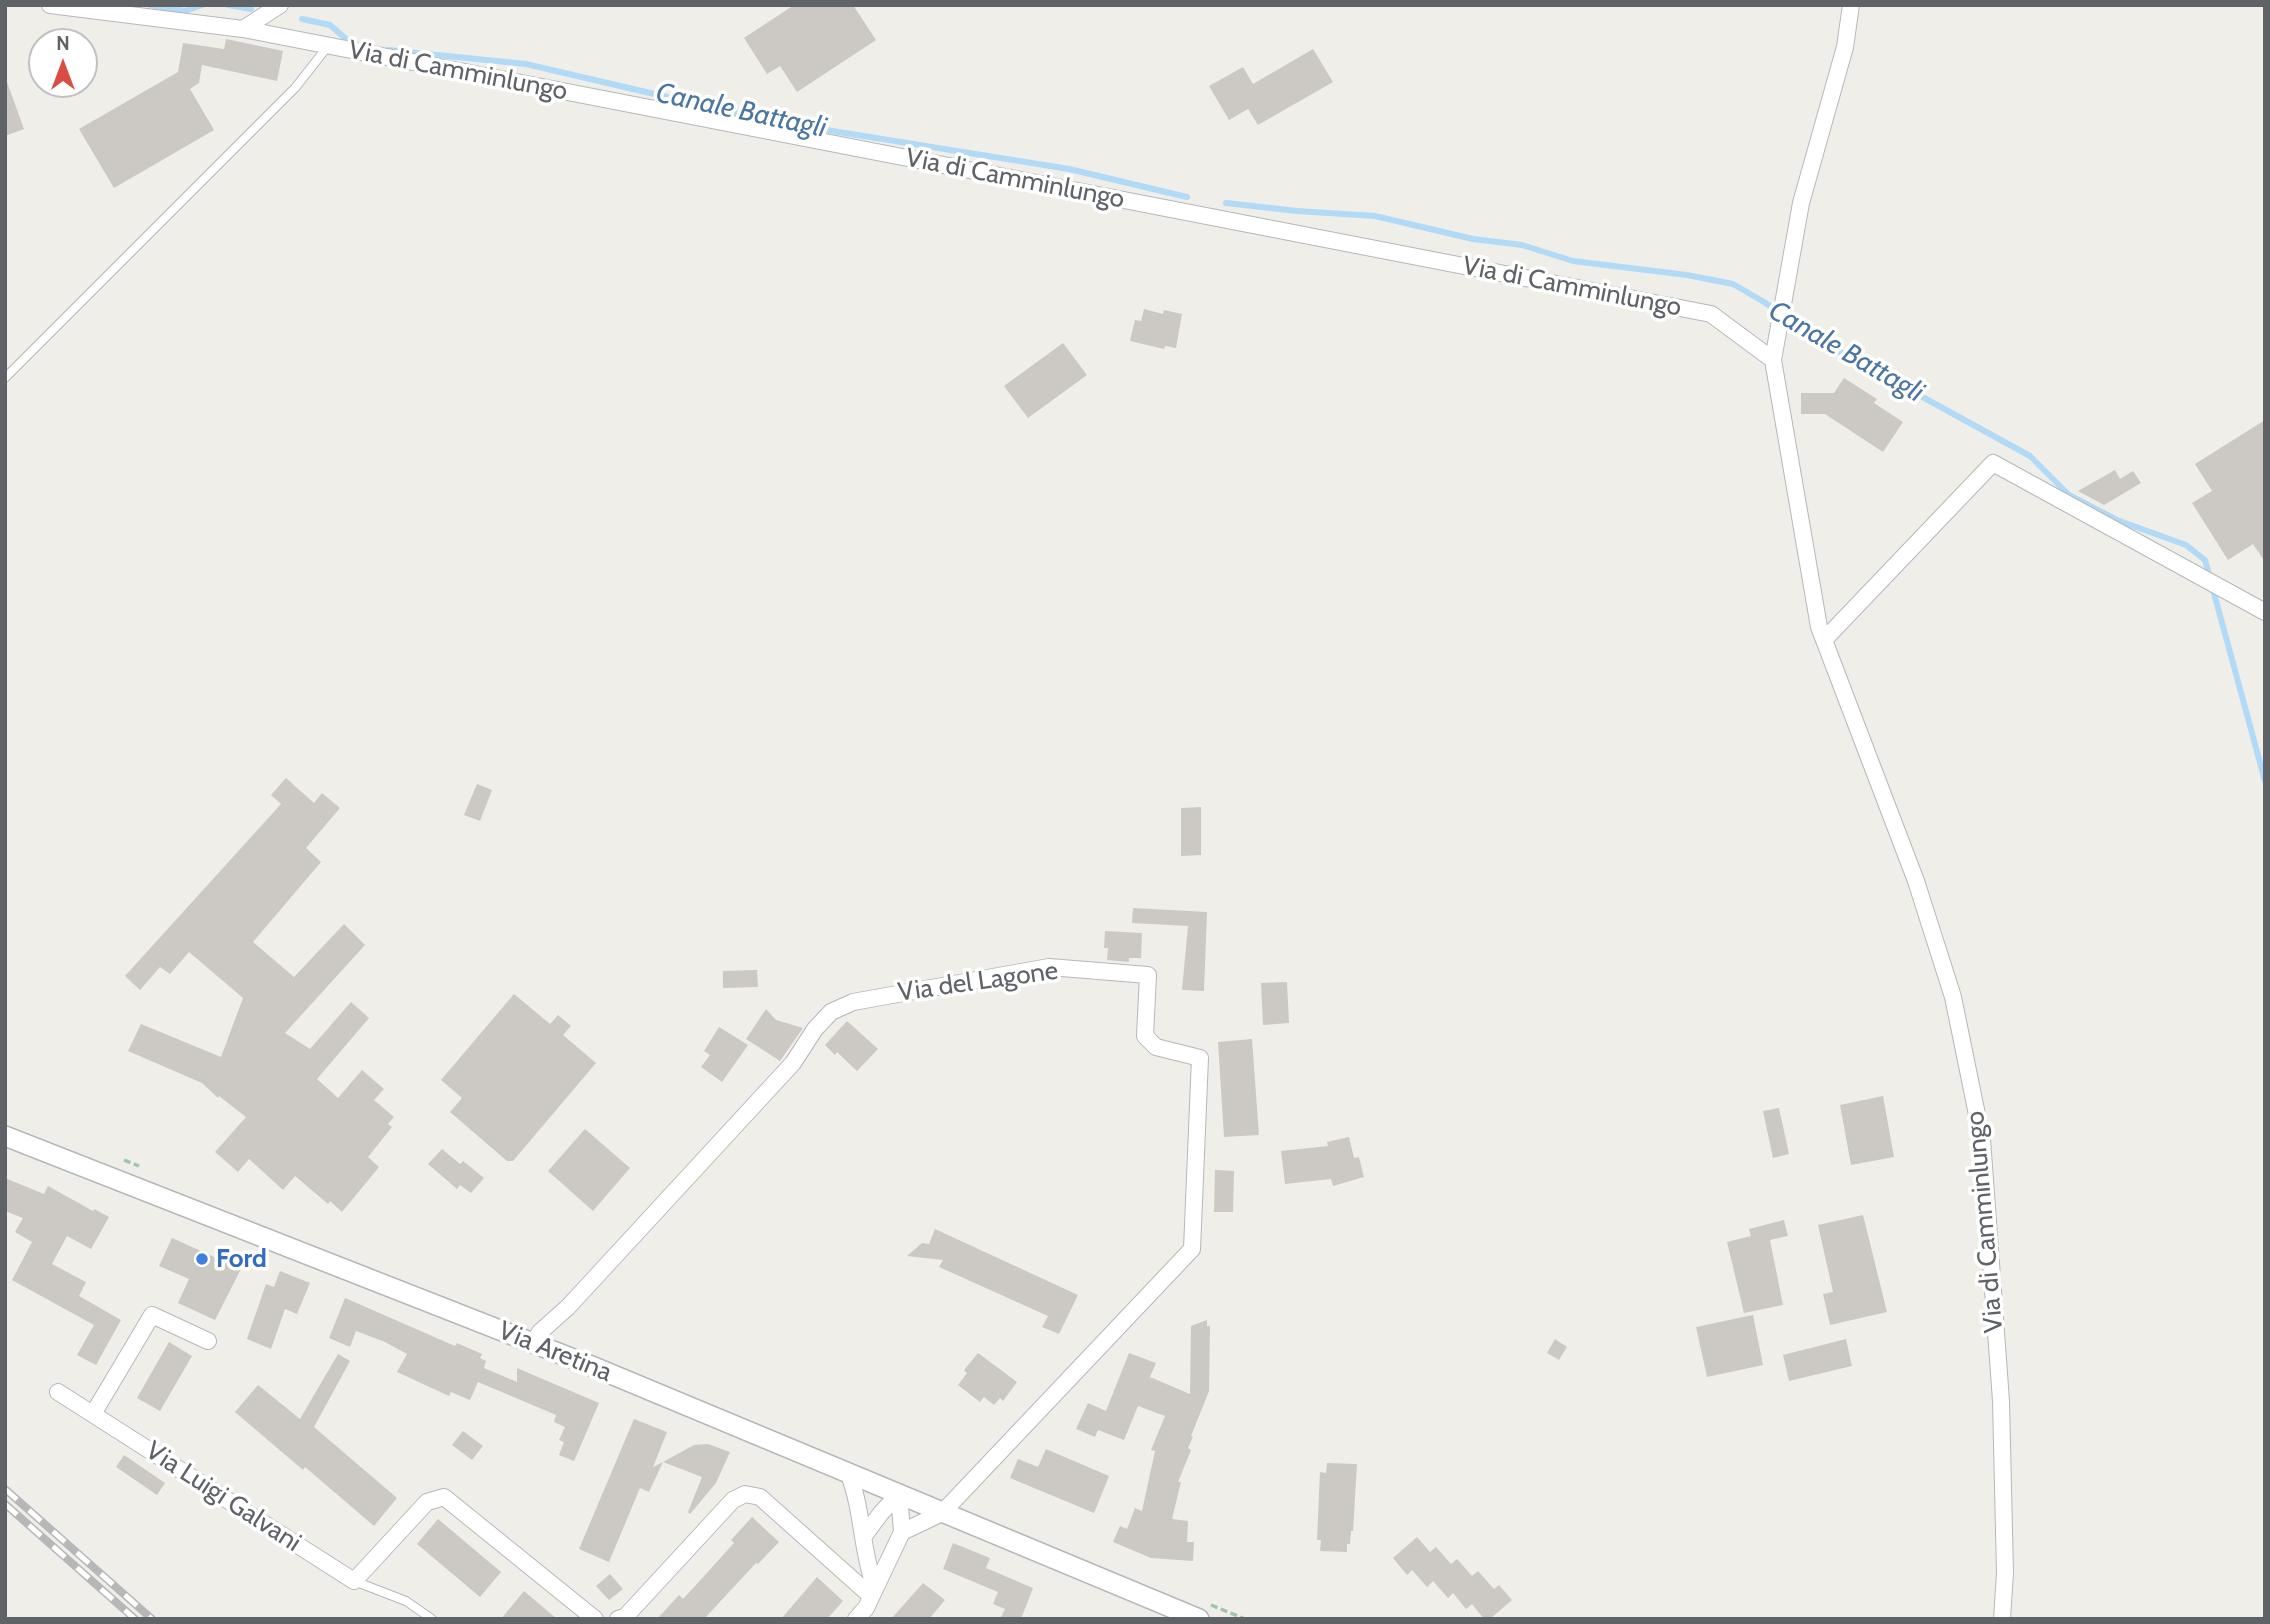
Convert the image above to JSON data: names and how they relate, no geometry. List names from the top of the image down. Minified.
{"streets":{"street":["Via di Camminlungo","Via del Lagone","Via Aretina","Via Luigi Galvani"]},"crossings":[["Via del Lagone","Via Aretina"]],"water":["Canale Battagli"],"places":["Ford"],"north":"top"}
